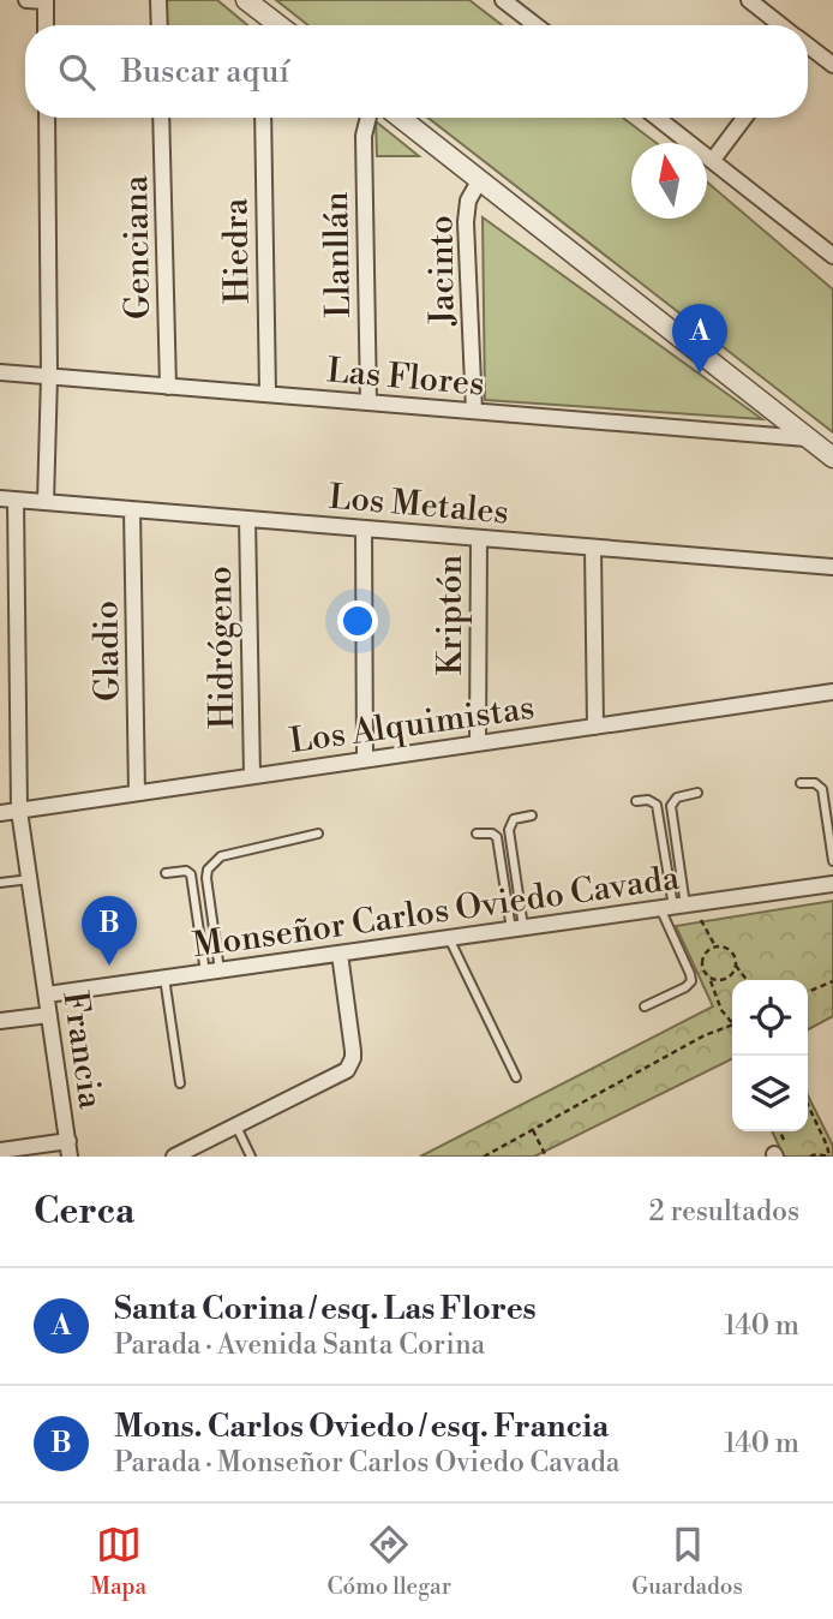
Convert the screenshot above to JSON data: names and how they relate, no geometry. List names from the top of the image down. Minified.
{"streets":{"street":["Genciana","Hiedra","Llanllán","Jacinto","Las Flores","Los Metales","Kriptón","Hidrógeno","Gladio","Los Alquimistas","Monseñor Carlos Oviedo Cavada","Francia"]},"crossings":[["Genciana","Las Flores"],["Hiedra","Las Flores"],["Llanllán","Las Flores"],["Jacinto","Las Flores"],["Los Metales","Kriptón"],["Los Metales","Hidrógeno"],["Los Metales","Gladio"],["Los Metales","Francia"],["Kriptón","Los Alquimistas"],["Hidrógeno","Los Alquimistas"],["Gladio","Los Alquimistas"],["Los Alquimistas","Francia"],["Monseñor Carlos Oviedo Cavada","Francia"]],"north":"top","page":{"search":"Buscar aquí","pins":["A","B"],"heading":["Cerca","2 resultados"],"list":[{"mark":"A","name":"Santa Corina / esq. Las Flores","note":"Parada · Avenida Santa Corina","value":"140 m"},{"mark":"B","name":"Mons. Carlos Oviedo / esq. Francia","note":"Parada · Monseñor Carlos Oviedo Cavada","value":"140 m"}],"nav":["Mapa","Cómo llegar","Guardados"]}}
